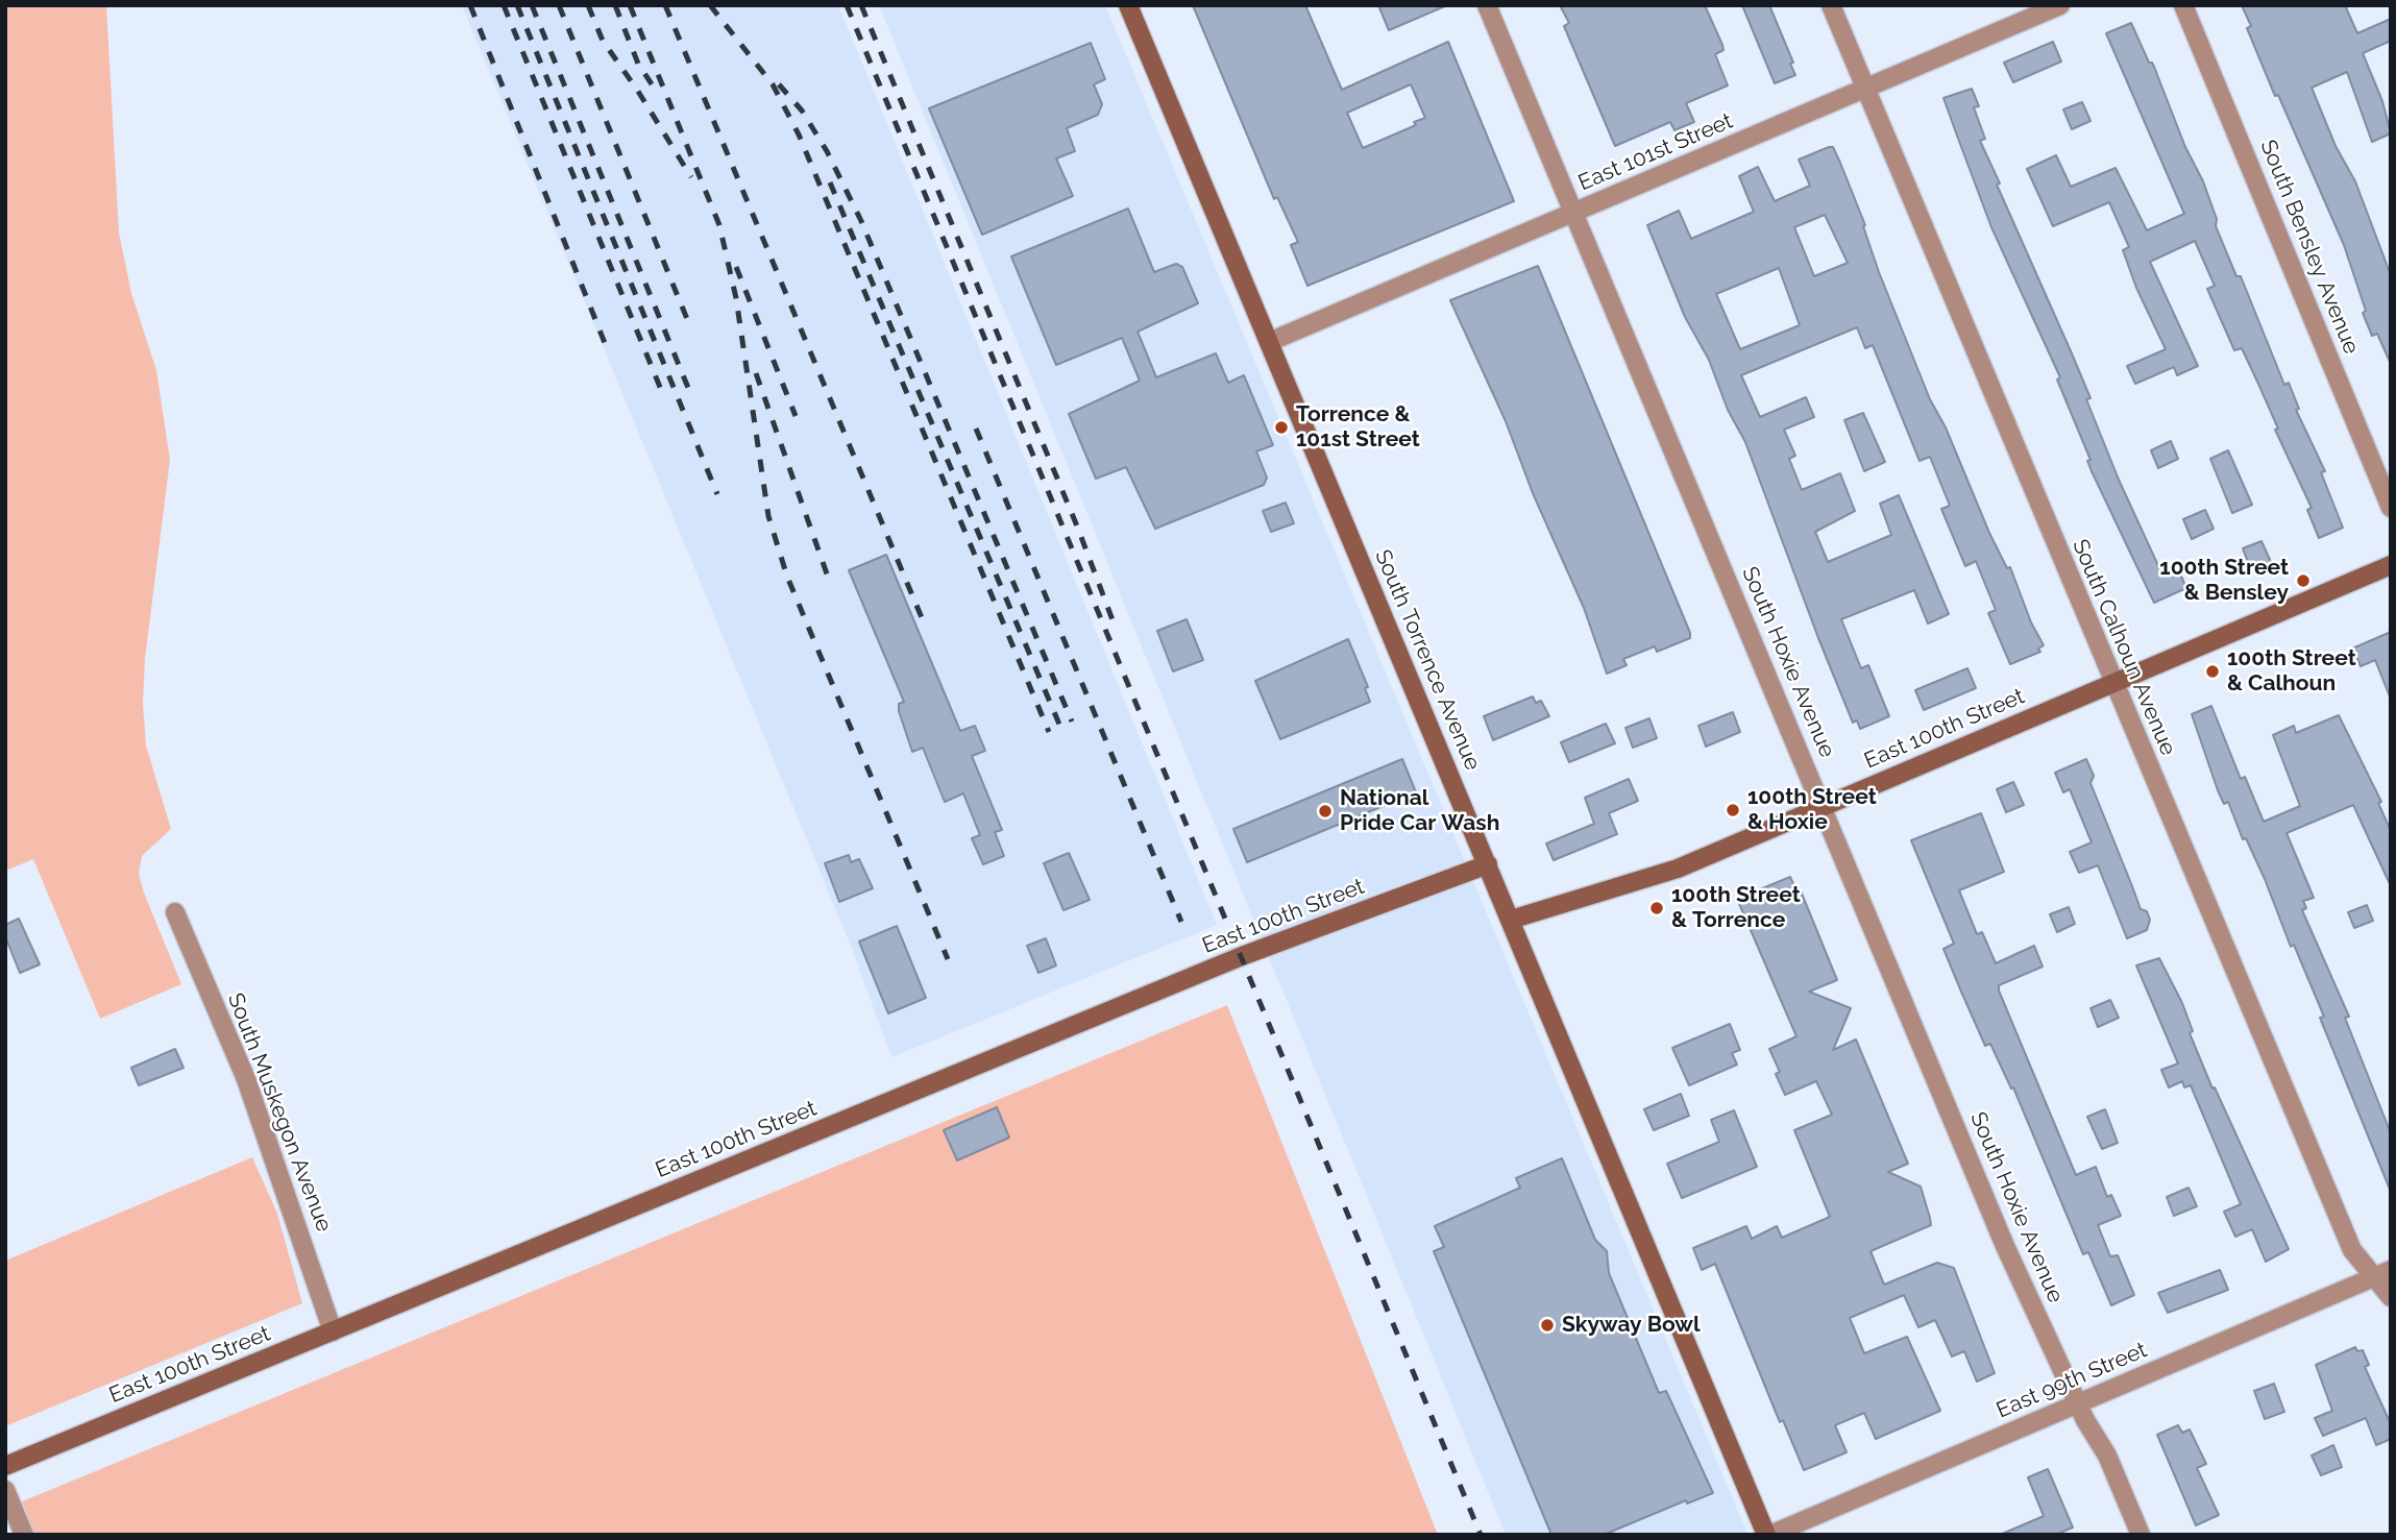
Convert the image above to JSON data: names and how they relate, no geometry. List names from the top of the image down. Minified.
{"streets":{"main road":["South Torrence Avenue","East 100th Street"],"street":["East 101st Street","South Bensley Avenue","South Calhoun Avenue","South Hoxie Avenue","South Muskegon Avenue","East 99th Street"]},"crossings":[["East 101st Street","South Calhoun Avenue"],["East 101st Street","South Torrence Avenue"],["East 101st Street","South Hoxie Avenue"],["South Calhoun Avenue","East 100th Street"],["South Calhoun Avenue","East 99th Street"],["South Torrence Avenue","East 100th Street"],["South Torrence Avenue","East 99th Street"],["South Hoxie Avenue","East 100th Street"],["South Hoxie Avenue","East 99th Street"],["East 100th Street","South Muskegon Avenue"]],"places":["Torrence & 101st Street","100th Street & Bensley","100th Street & Calhoun","100th Street & Hoxie","National Pride Car Wash","100th Street & Torrence","Skyway Bowl"]}
